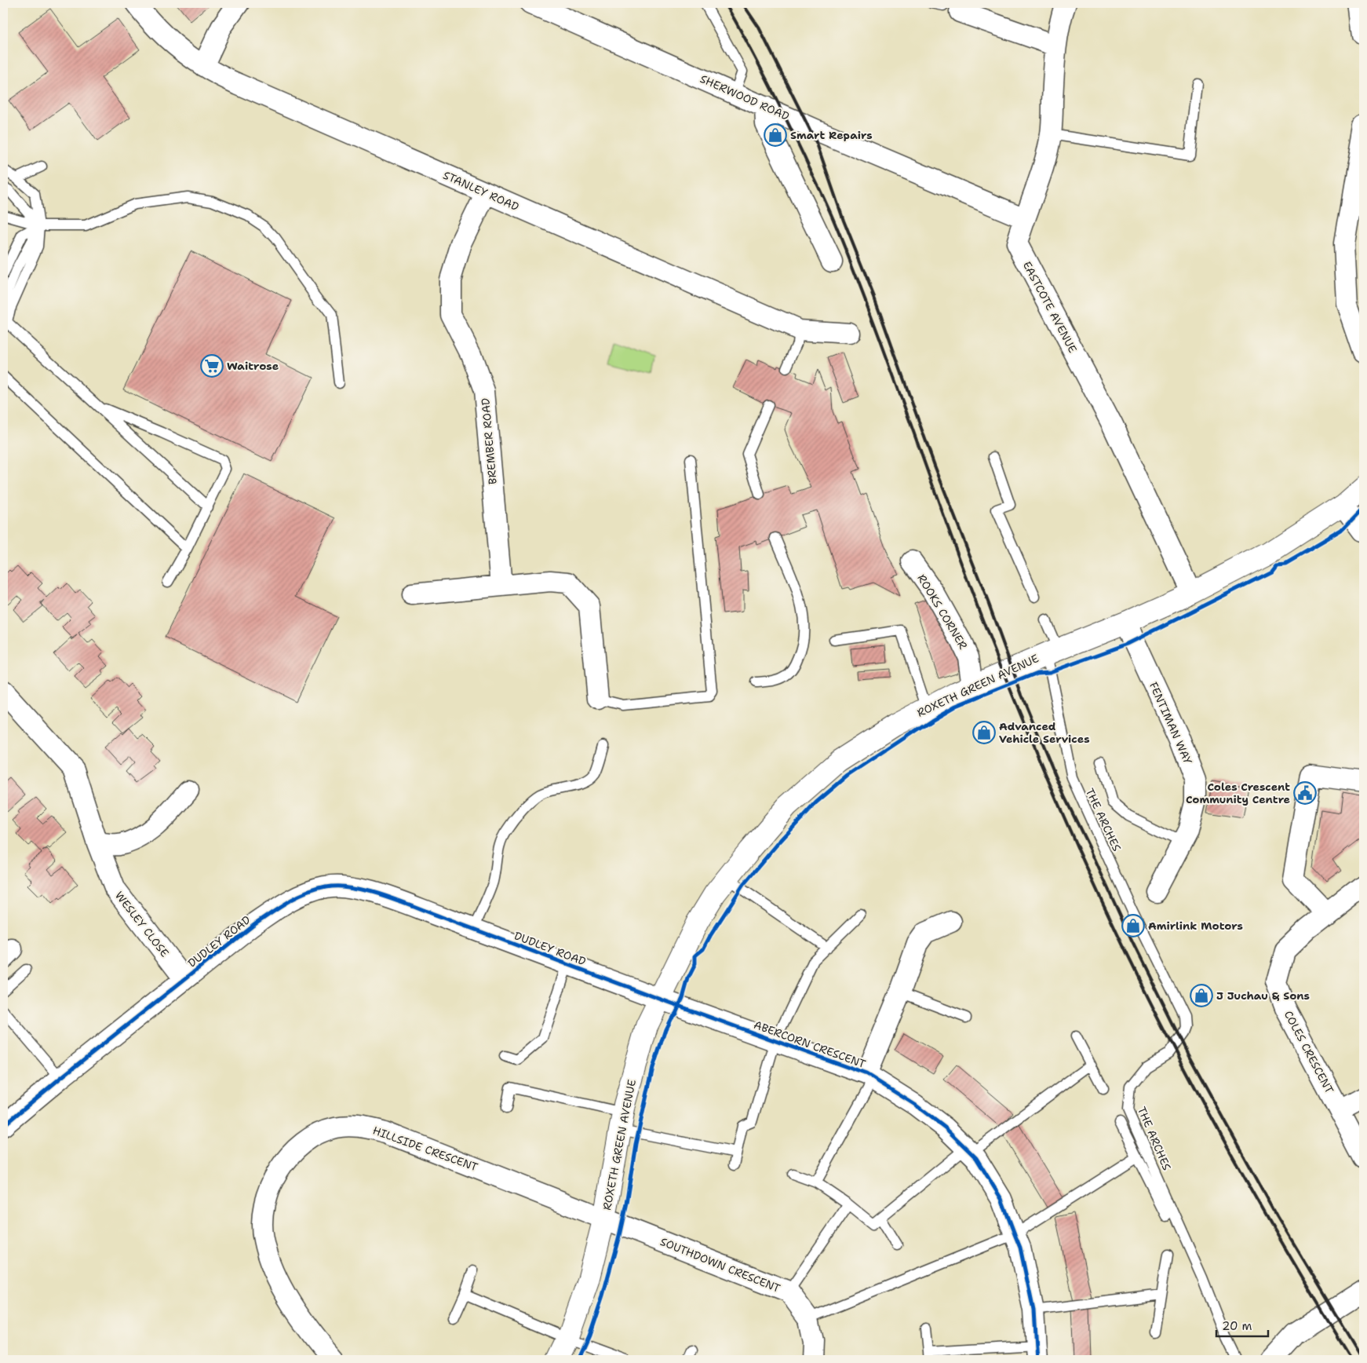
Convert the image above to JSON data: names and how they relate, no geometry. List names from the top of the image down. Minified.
{"streets":{"street":["SHERWOOD ROAD","STANLEY ROAD","EASTCOTE AVENUE","BREMBER ROAD","ROOKS CORNER","ROXETH GREEN AVENUE","FENTIMAN WAY","WESLEY CLOSE","DUDLEY ROAD","ABERCORN CRESCENT","COLES CRESCENT","HILLSIDE CRESCENT","SOUTHDOWN CRESCENT"],"lane":["THE ARCHES"]},"crossings":[["SHERWOOD ROAD","EASTCOTE AVENUE"],["STANLEY ROAD","BREMBER ROAD"],["EASTCOTE AVENUE","ROXETH GREEN AVENUE"],["ROOKS CORNER","ROXETH GREEN AVENUE"],["ROXETH GREEN AVENUE","FENTIMAN WAY"],["ROXETH GREEN AVENUE","THE ARCHES"],["ROXETH GREEN AVENUE","DUDLEY ROAD"],["ROXETH GREEN AVENUE","ABERCORN CRESCENT"],["ROXETH GREEN AVENUE","HILLSIDE CRESCENT"],["ROXETH GREEN AVENUE","SOUTHDOWN CRESCENT"],["WESLEY CLOSE","DUDLEY ROAD"],["DUDLEY ROAD","ABERCORN CRESCENT"],["HILLSIDE CRESCENT","SOUTHDOWN CRESCENT"]],"places":{"shop":["Smart Repairs","Advanced Vehicle Services","Amirlink Motors","J Juchau & Sons"],"supermarket":["Waitrose"],"public building":["Coles Crescent Community Centre"]},"scale_bar":"20 m"}
